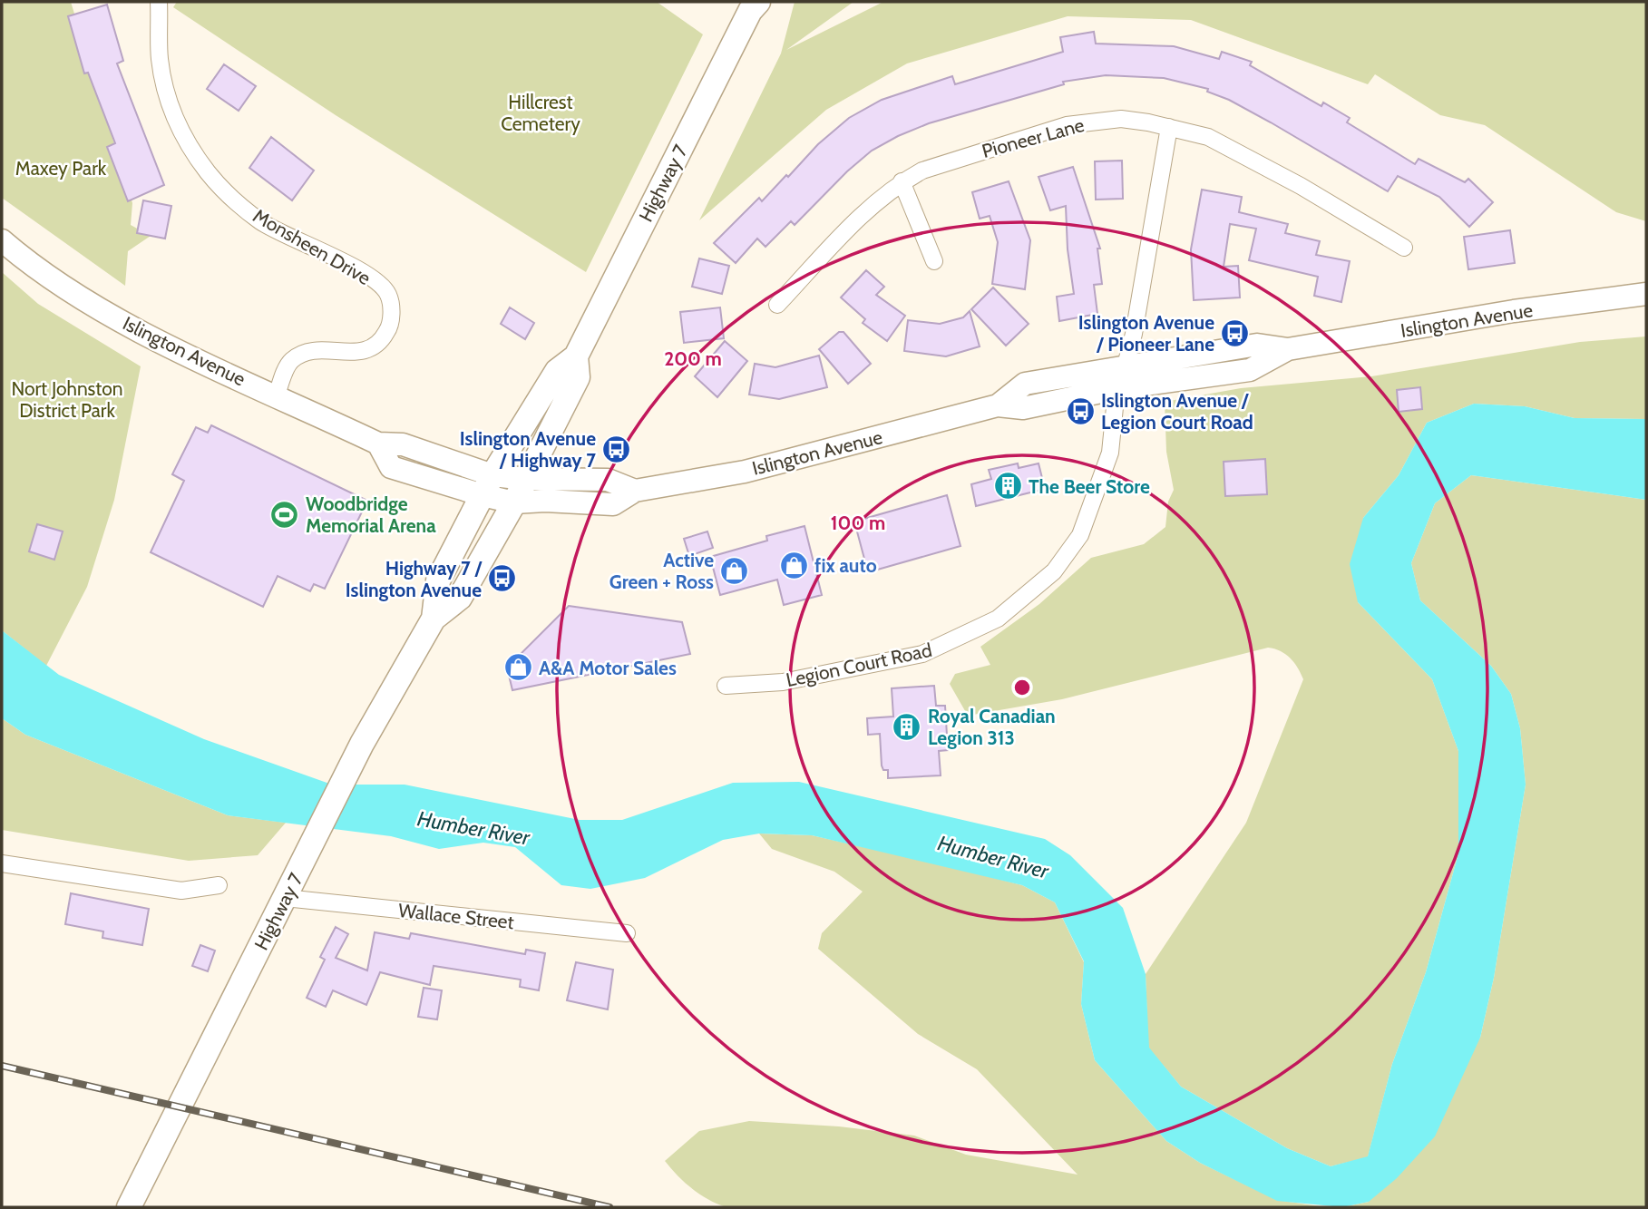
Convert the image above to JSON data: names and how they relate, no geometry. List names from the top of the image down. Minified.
{"streets":{"main road":["Highway 7","Islington Avenue"],"street":["Pioneer Lane","Monsheen Drive","Legion Court Road","Wallace Street"]},"crossings":[["Highway 7","Islington Avenue"],["Highway 7","Wallace Street"],["Monsheen Drive","Islington Avenue"],["Islington Avenue","Legion Court Road"]],"water":["Humber River"],"parks":["Hillcrest Cemetery","Maxey Park","Nort Johnston District Park"],"places":{"bus stop":["Islington Avenue / Pioneer Lane","Islington Avenue / Legion Court Road","Islington Avenue / Highway 7","Highway 7 / Islington Avenue"],"building":["The Beer Store","Royal Canadian Legion 313"],"sports":["Woodbridge Memorial Arena"],"shop":["fix auto","Active Green + Ross","A&A Motor Sales"]},"rings":["200 m","100 m"]}
